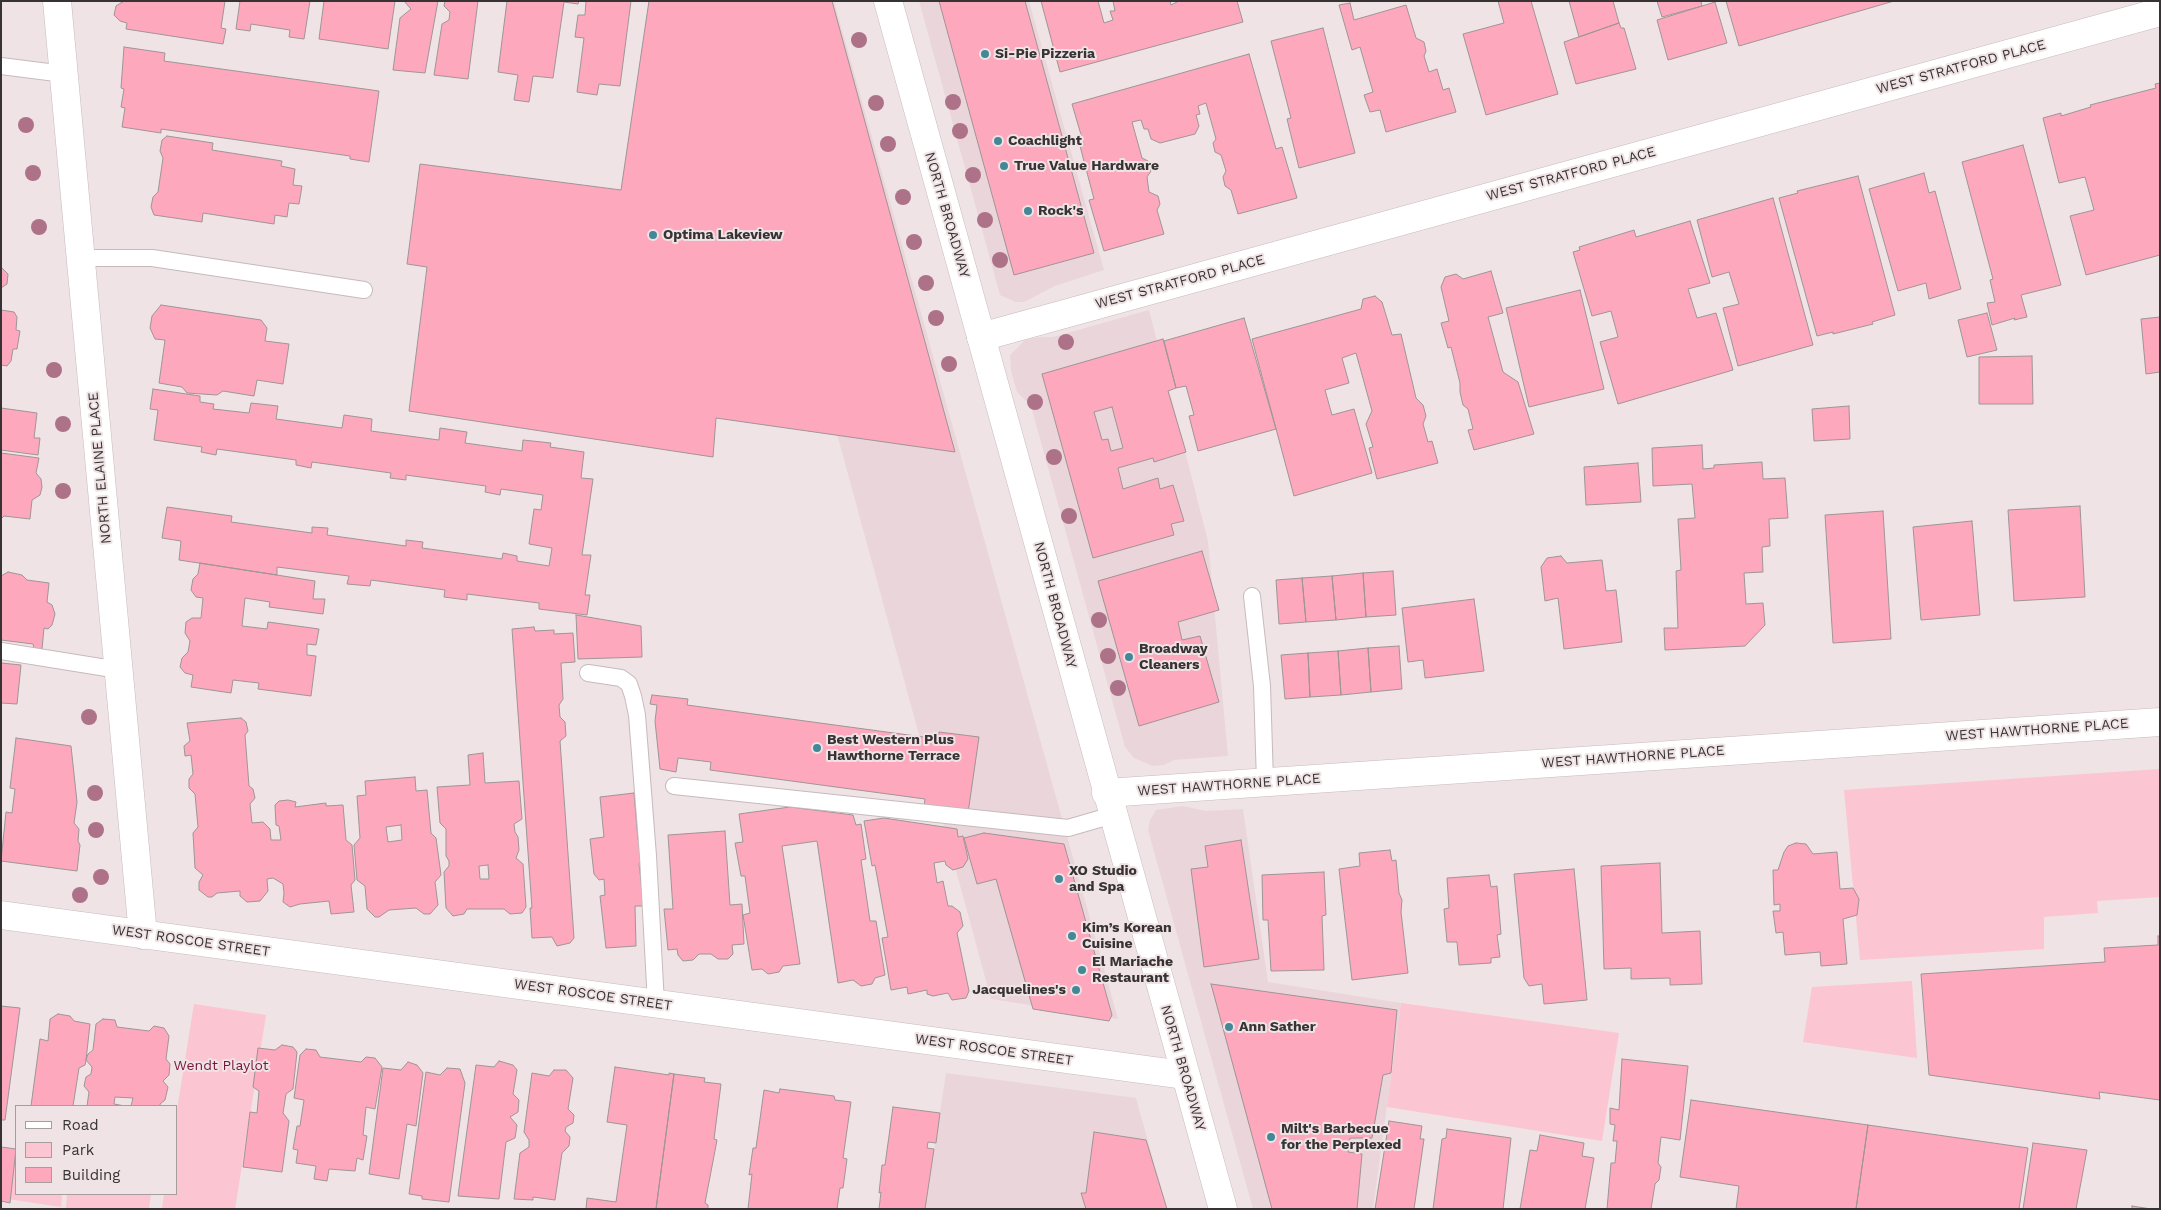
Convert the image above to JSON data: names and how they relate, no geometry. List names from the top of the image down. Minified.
{"streets":{"street":["WEST STRATFORD PLACE","NORTH BROADWAY","NORTH ELAINE PLACE","WEST HAWTHORNE PLACE","WEST ROSCOE STREET"]},"crossings":[["WEST STRATFORD PLACE","NORTH BROADWAY"],["NORTH BROADWAY","WEST HAWTHORNE PLACE"],["NORTH BROADWAY","WEST ROSCOE STREET"],["NORTH ELAINE PLACE","WEST ROSCOE STREET"]],"parks":["Wendt Playlot"],"places":["Si-Pie Pizzeria","Coachlight","True Value Hardware","Rock's","Optima Lakeview","Broadway Cleaners","Best Western Plus Hawthorne Terrace","XO Studio and Spa","Kim’s Korean Cuisine","El Mariache Restaurant","Jacquelines's","Ann Sather","Milt's Barbecue for the Perplexed"],"legend":["Road","Park","Building"]}
